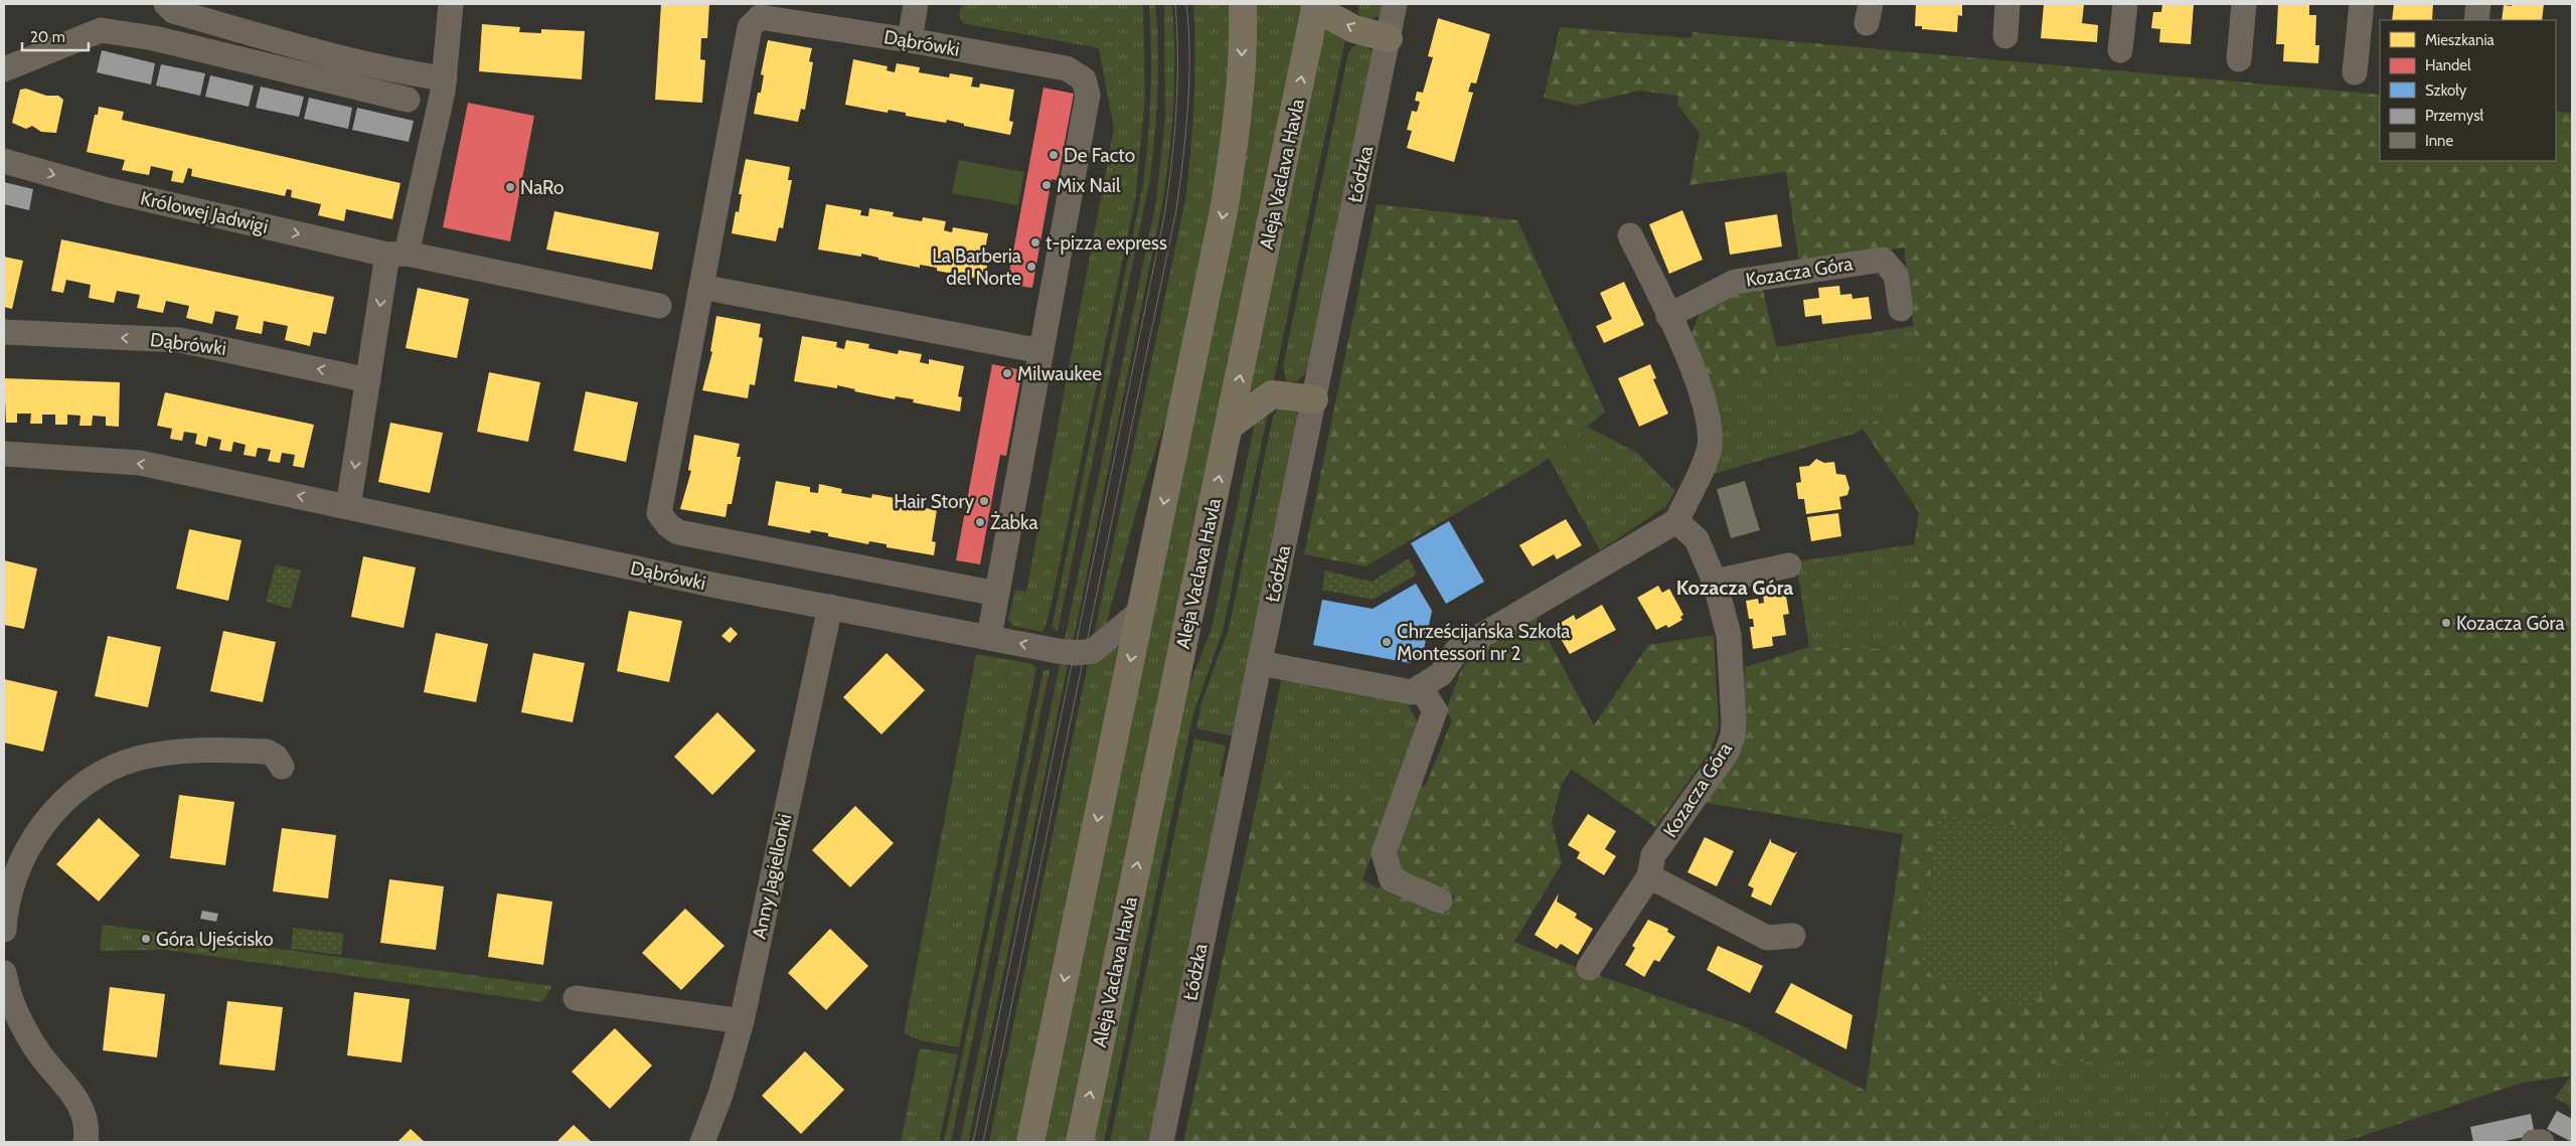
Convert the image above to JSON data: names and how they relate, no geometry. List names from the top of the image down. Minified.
{"streets":{"main road":["Aleja Vaclava Havla"],"street":["Dąbrówki","Łódzka","Królowej Jadwigi","Kozacza Góra","Anny Jagiellonki"]},"crossings":[["Dąbrówki","Anny Jagiellonki"]],"districts":["Kozacza Góra"],"places":["De Facto","Mix Nail","NaRo","t-pizza express","La Barberia del Norte","Milwaukee","Hair Story","Żabka","Kozacza Góra","Chrześcijańska Szkoła Montessori nr 2","Góra Ujeścisko"],"legend":["Mieszkania","Handel","Szkoły","Przemysł","Inne"],"scale_bar":"20 m"}
